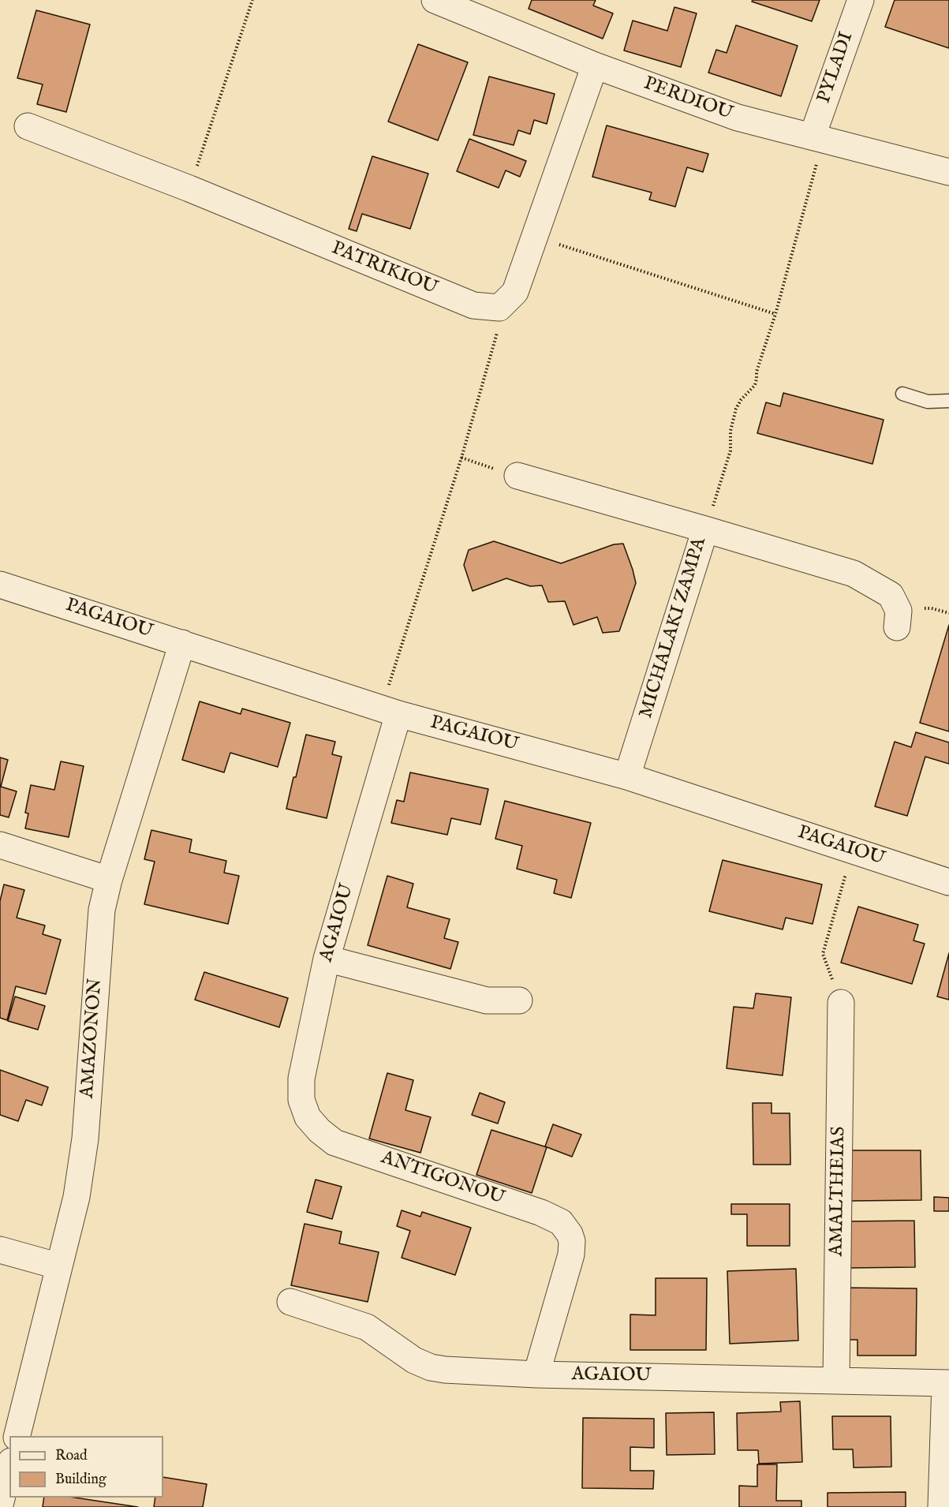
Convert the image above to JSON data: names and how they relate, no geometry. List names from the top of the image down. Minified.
{"streets":{"street":["PYLADI","PERDIOU","PATRIKIOU","PAGAIOU","MICHALAKI ZAMPA","AGAIOU","AMAZONON","ANTIGONOU","AMALTHEIAS"]},"crossings":[["PYLADI","PERDIOU"],["PERDIOU","PATRIKIOU"],["PAGAIOU","MICHALAKI ZAMPA"],["PAGAIOU","AGAIOU"],["PAGAIOU","AMAZONON"],["AGAIOU","ANTIGONOU"],["AGAIOU","AMALTHEIAS"]],"legend":["Road","Building"]}
